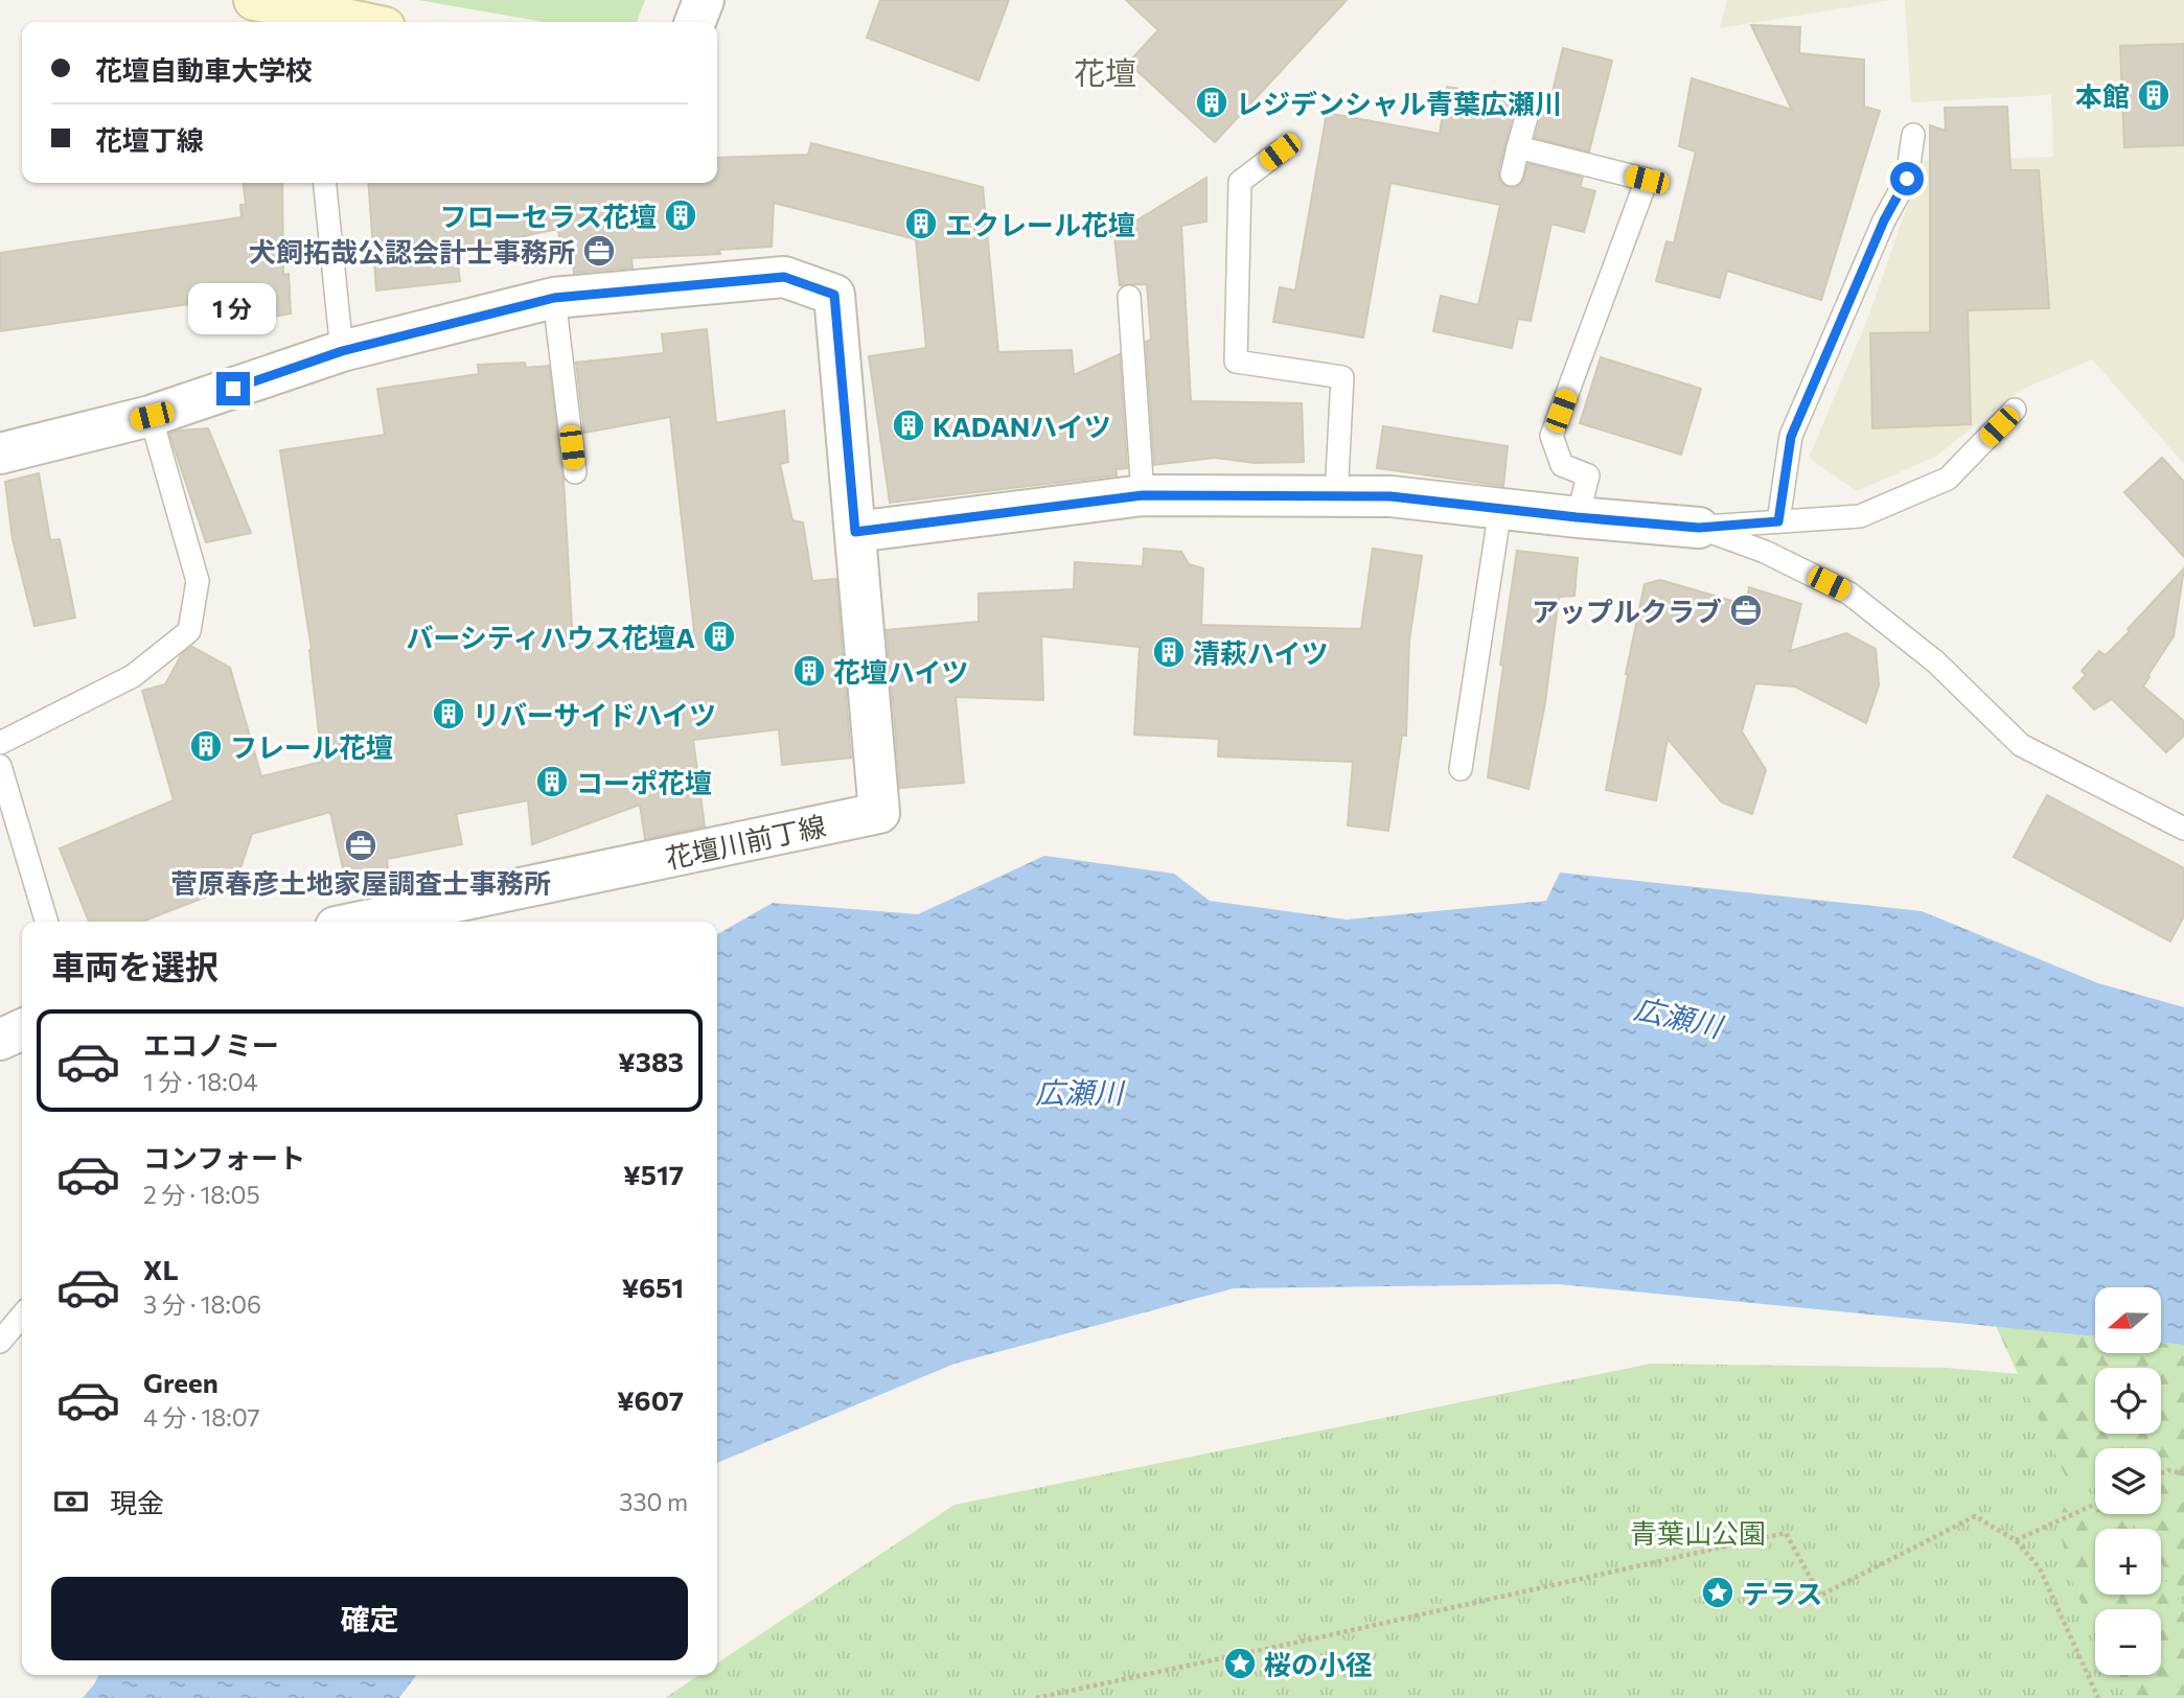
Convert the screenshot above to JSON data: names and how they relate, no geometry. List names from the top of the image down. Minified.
{"streets":{"street":["花壇川前丁線"]},"districts":["花壇"],"water":["広瀬川"],"parks":["青葉山公園"],"places":{"building":["本館","レジデンシャル青葉広瀬川","フローセラス花壇","エクレール花壇","KADANハイツ","バーシティハウス花壇A","清萩ハイツ","花壇ハイツ","リバーサイドハイツ","フレール花壇","コーポ花壇"],"office":["犬飼拓哉公認会計士事務所","アップルクラブ","菅原春彦土地家屋調査士事務所"],"place":["テラス","桜の小径"]},"north":"left","page":{"banner":["花壇自動車大学校","花壇丁線"],"bubble":"1 分","heading":"車両を選択","list":[{"name":"エコノミー","note":"1 分 · 18:04","value":"¥383"},{"name":"コンフォート","note":"2 分 · 18:05","value":"¥517"},{"name":"XL","note":"3 分 · 18:06","value":"¥651"},{"name":"Green","note":"4 分 · 18:07","value":"¥607"}],"map_buttons":["+","−"],"pay":["現金","330 m"],"buttons":"確定"}}
